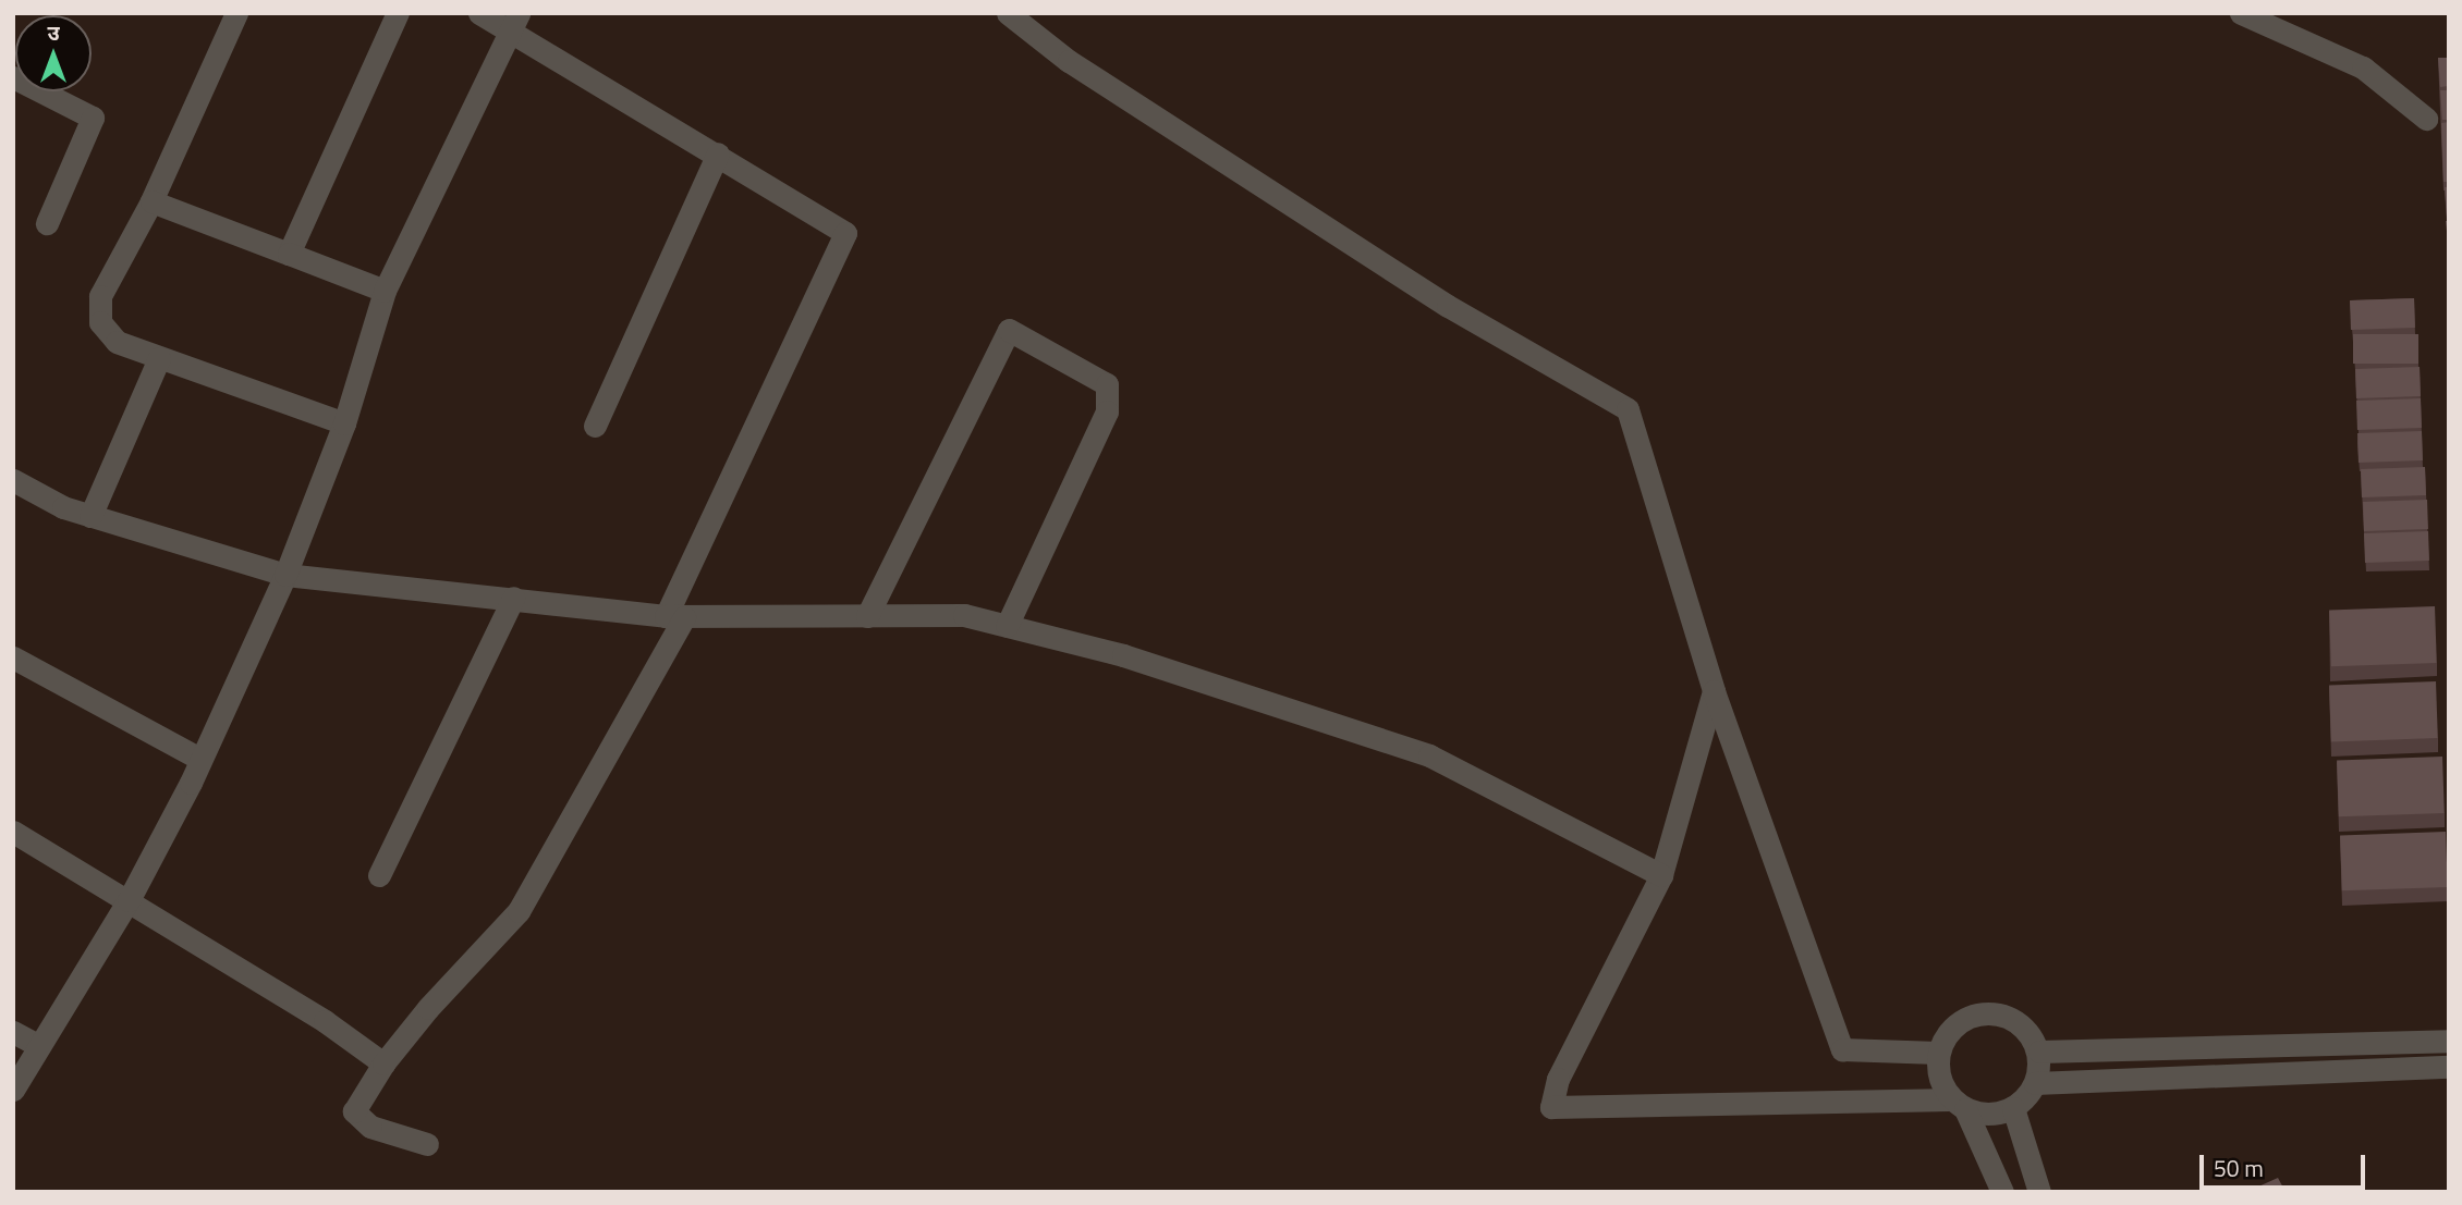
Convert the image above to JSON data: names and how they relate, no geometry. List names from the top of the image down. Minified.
{"scale_bar":"50 m","north":"top"}
